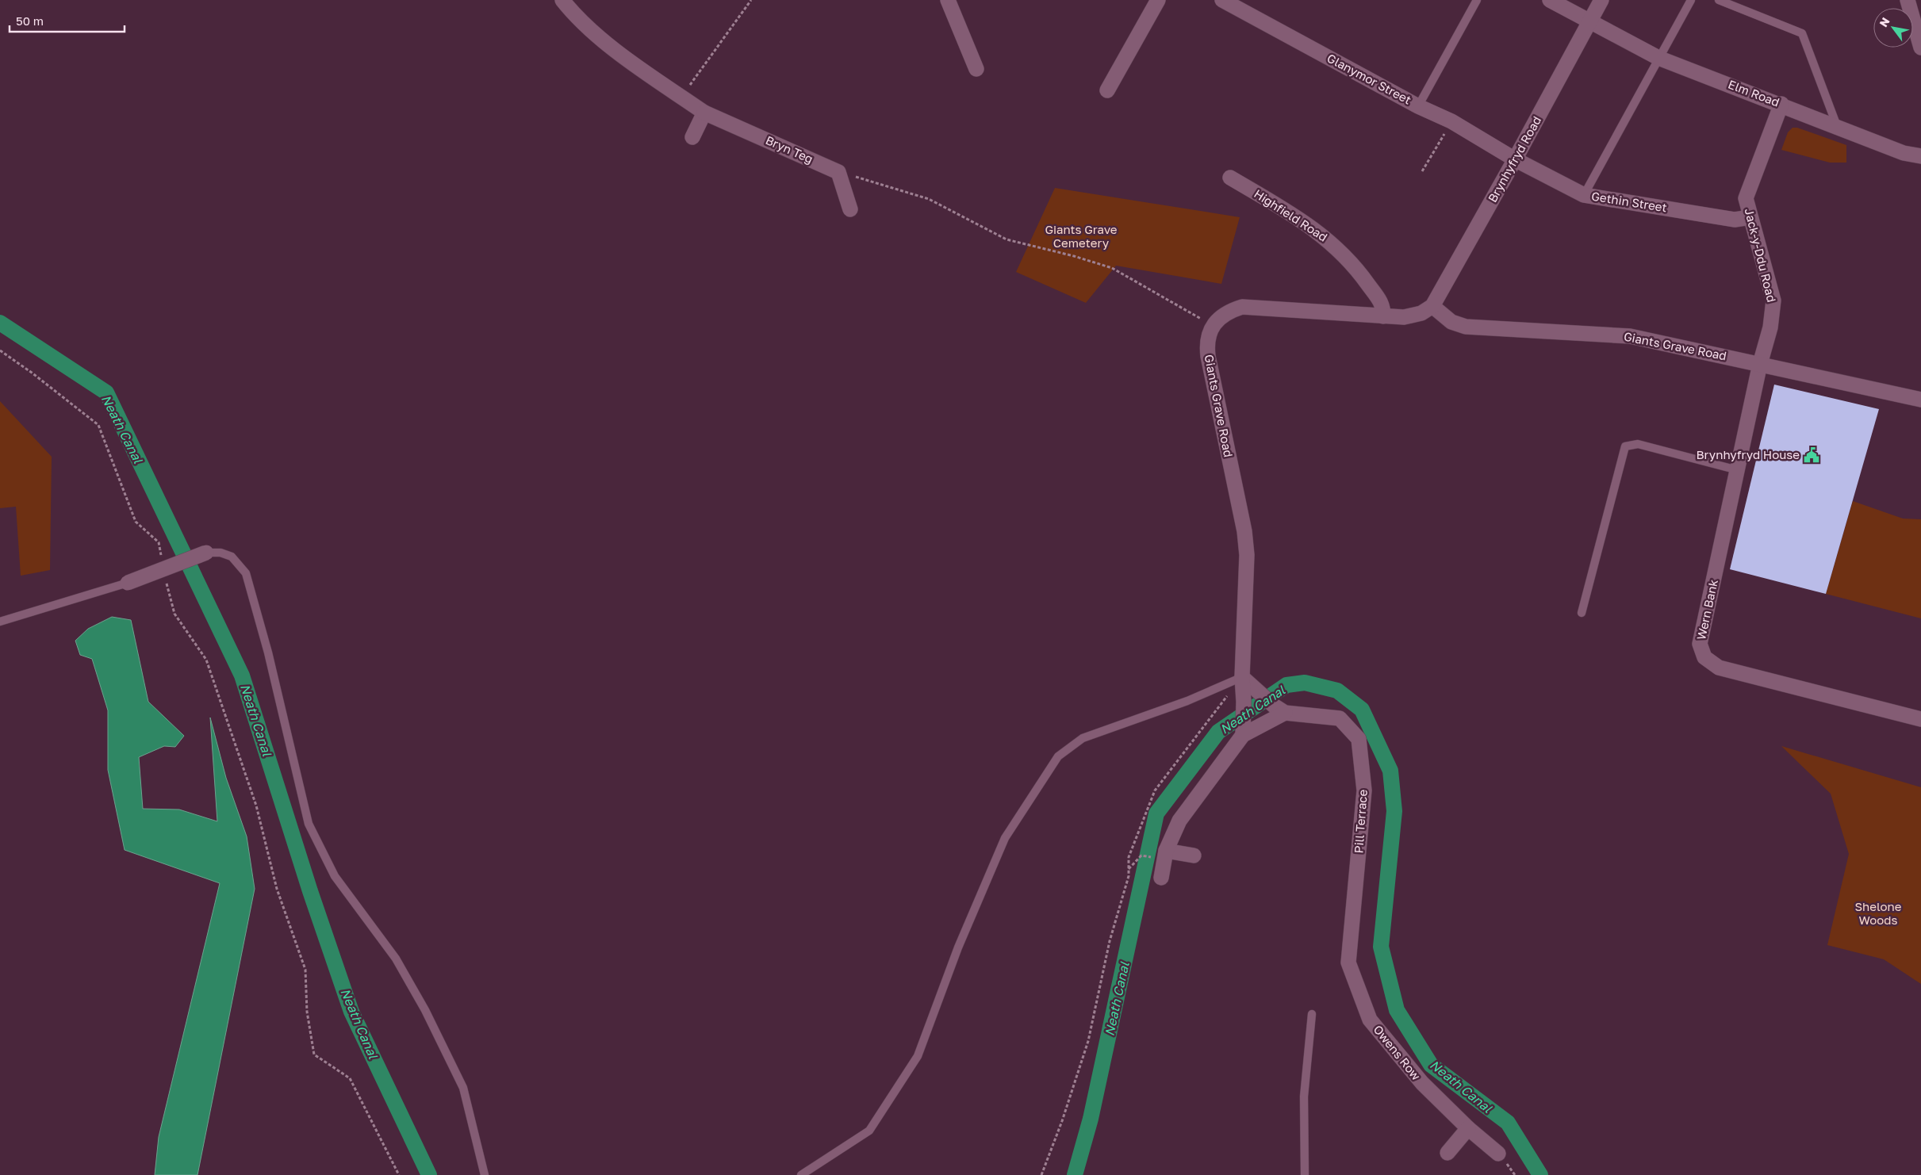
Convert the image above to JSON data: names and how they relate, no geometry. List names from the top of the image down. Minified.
{"streets":{"street":["Glanymor Street","Elm Road","Bryn Teg","Brynhyfryd Road","Gethin Street","Highfield Road","Jack-y-Ddu Road","Giants Grave Road","Wern Bank","Pill Terrace","Owens Row"]},"crossings":[["Glanymor Street","Brynhyfryd Road"],["Glanymor Street","Gethin Street"],["Elm Road","Brynhyfryd Road"],["Elm Road","Jack-y-Ddu Road"],["Brynhyfryd Road","Gethin Street"],["Brynhyfryd Road","Giants Grave Road"],["Gethin Street","Jack-y-Ddu Road"],["Highfield Road","Giants Grave Road"],["Jack-y-Ddu Road","Giants Grave Road"],["Jack-y-Ddu Road","Wern Bank"],["Giants Grave Road","Wern Bank"],["Pill Terrace","Owens Row"]],"water":["Neath Canal"],"parks":["Giants Grave Cemetery","Shelone Woods"],"places":{"public building":["Brynhyfryd House"]},"scale_bar":"50 m","north":"top left"}
